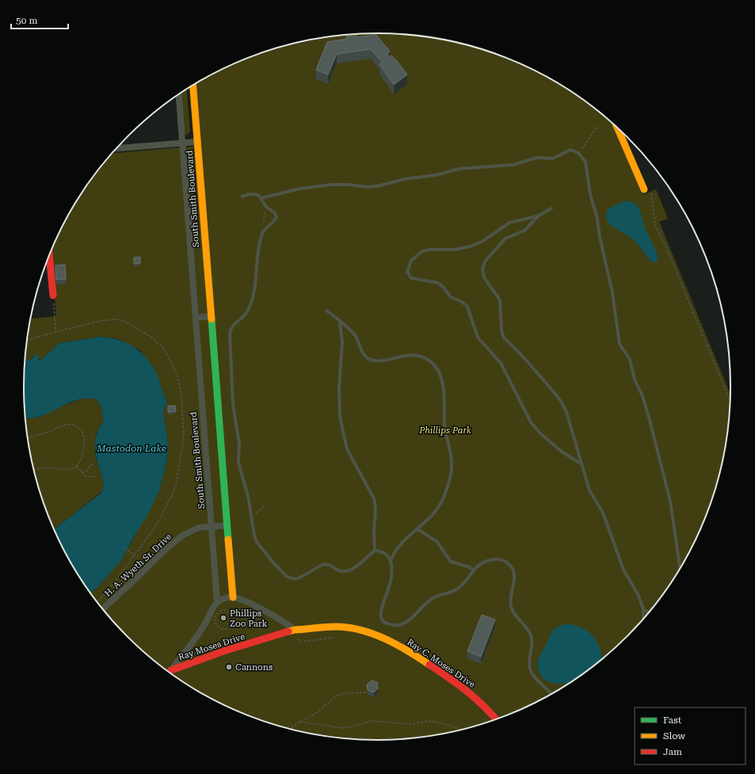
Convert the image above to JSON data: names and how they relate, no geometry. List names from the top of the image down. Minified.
{"streets":{"street":["South Smith Boulevard","H. A. Wyeth Sr. Drive","Ray Moses Drive","Ray C. Moses Drive"]},"crossings":[["South Smith Boulevard","H. A. Wyeth Sr. Drive"],["Ray Moses Drive","Ray C. Moses Drive"]],"water":["Mastodon Lake"],"parks":["Phillips Park"],"places":["Phillips Zoo Park","Cannons"],"legend":["Fast","Slow","Jam"],"scale_bar":"50 m"}
